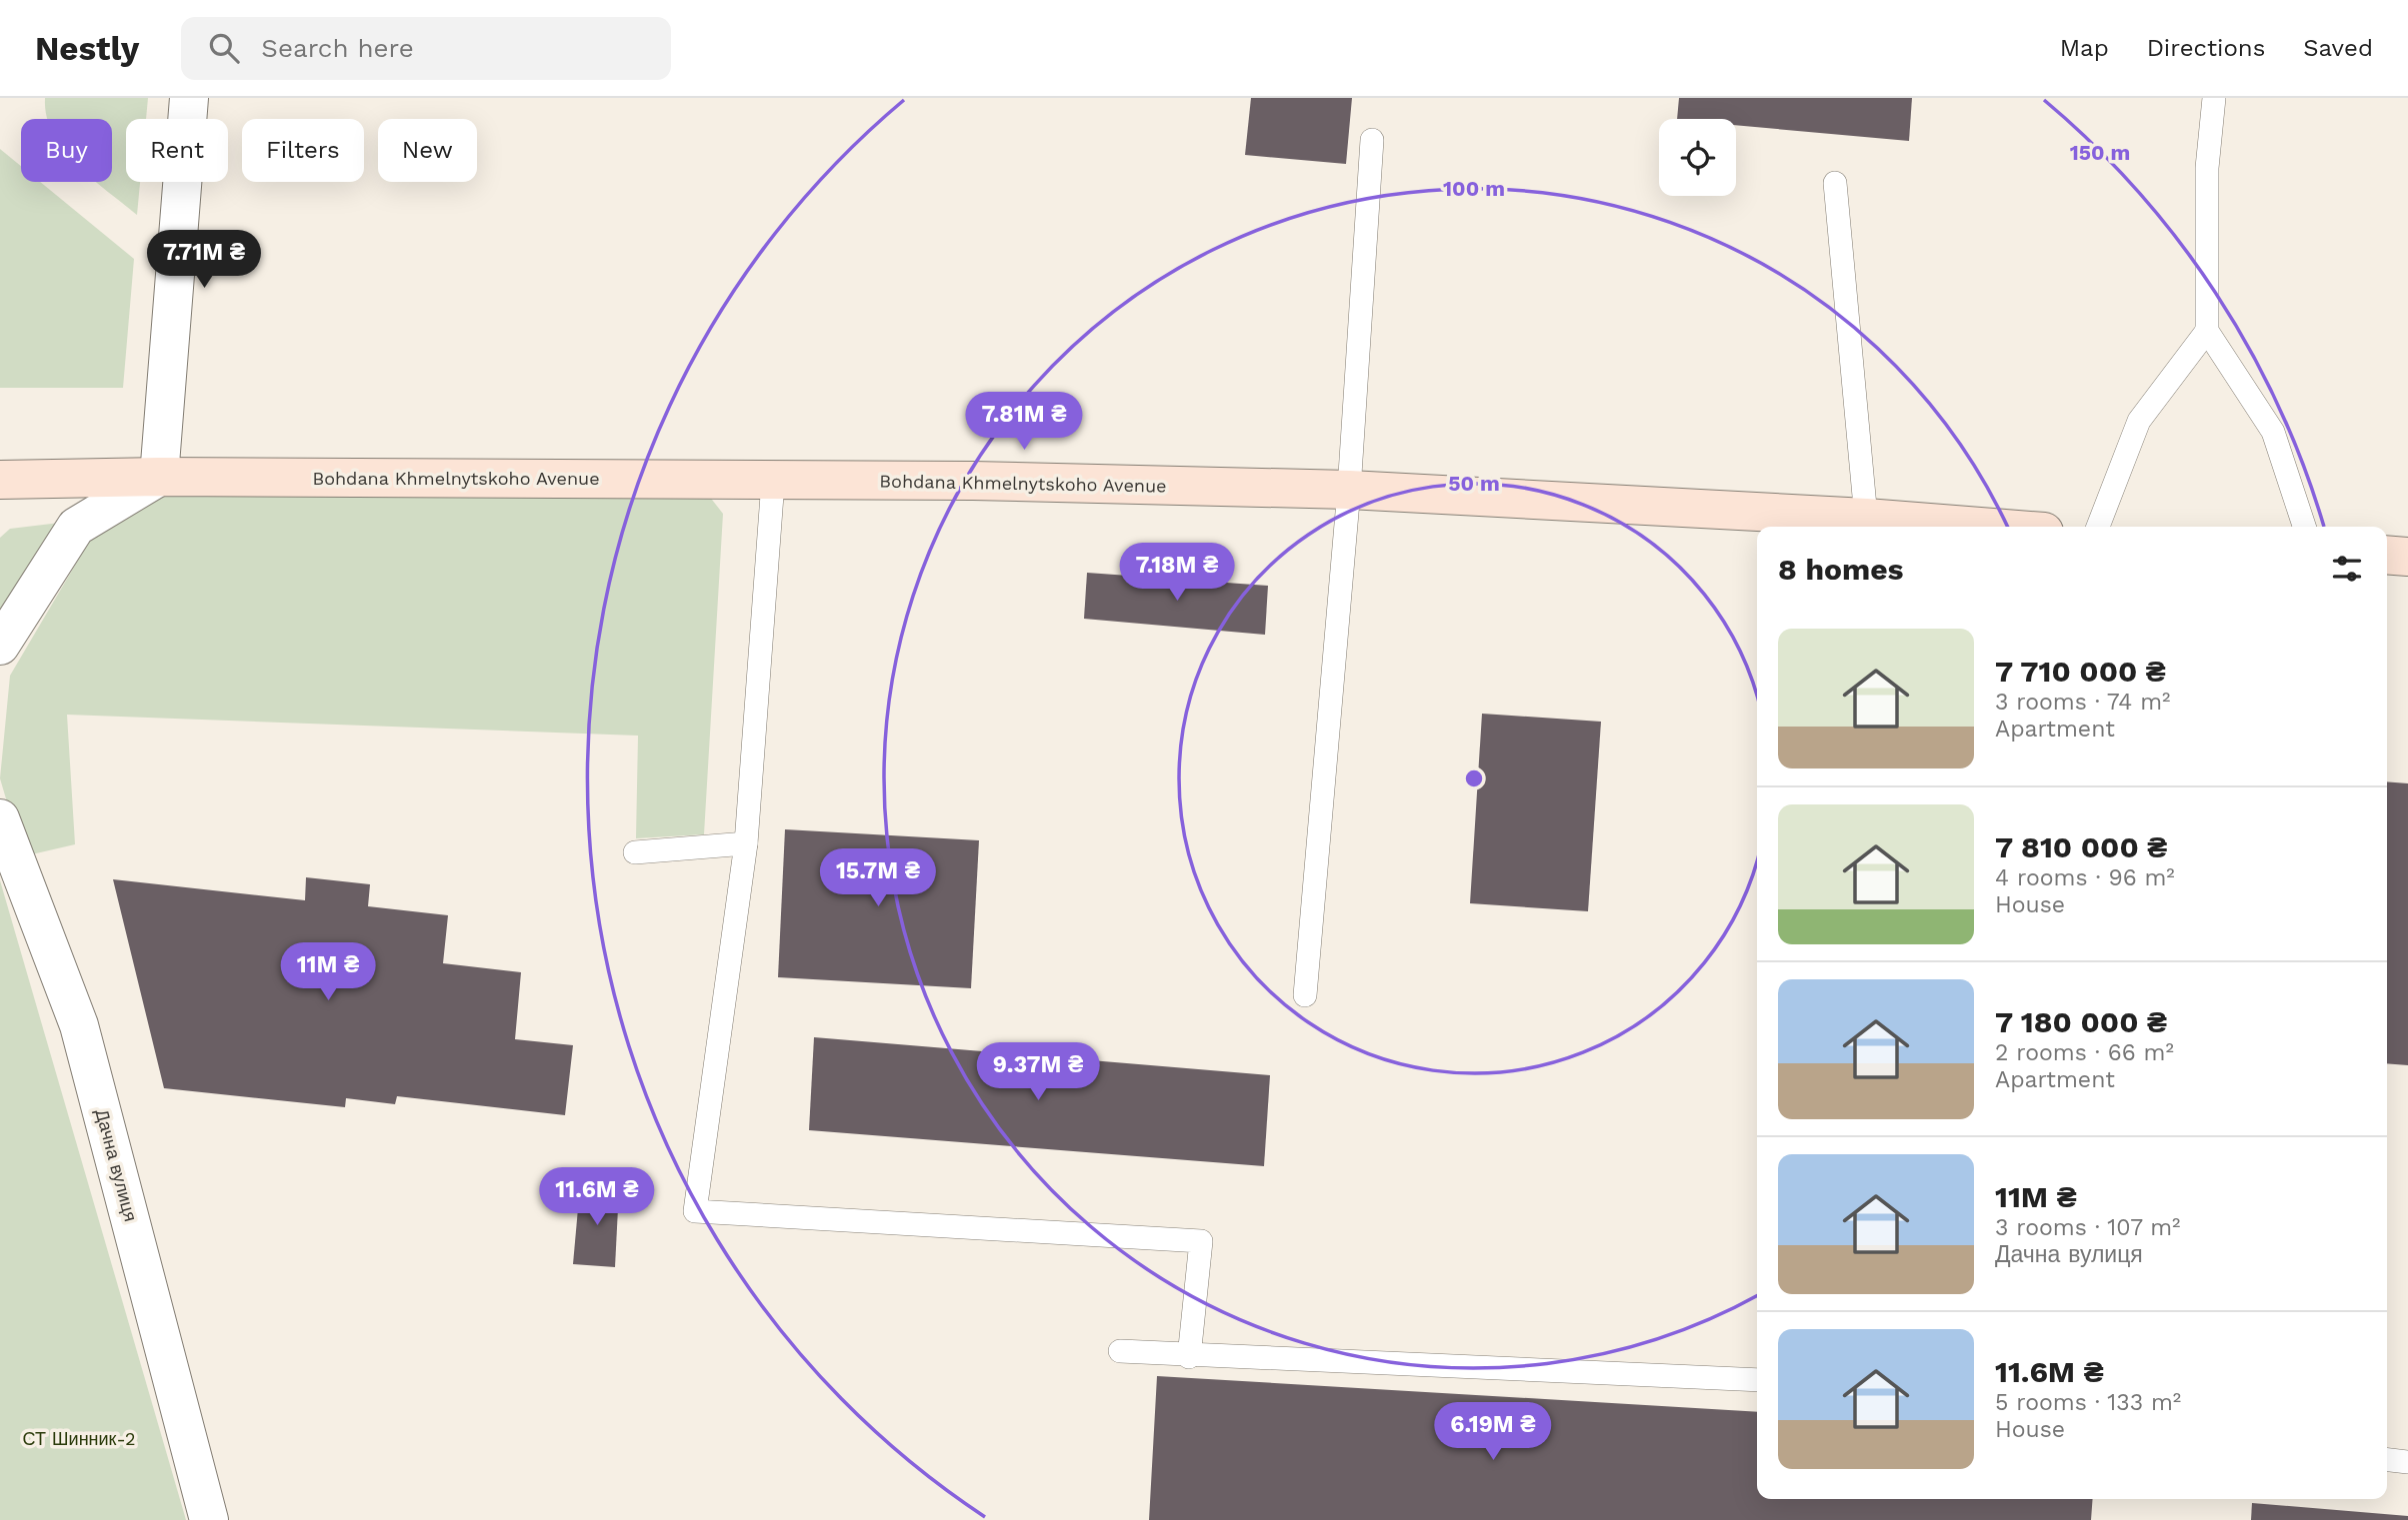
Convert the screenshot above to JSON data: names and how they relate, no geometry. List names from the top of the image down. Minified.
{"streets":{"main road":["Bohdana Khmelnytskoho Avenue"],"street":["Дачна вулиця"]},"parks":["СТ Шинник-2"],"page":{"header":"Nestly","search":"Search here","nav":["Map","Directions","Saved"],"chip":["Buy","Rent","Filters","New"],"price":["7.71M ₴","7.81M ₴","7.18M ₴","15.7M ₴","11M ₴","9.37M ₴","11.6M ₴","6.19M ₴"],"heading":"8 homes","list":[{"name":"7 710 000 ₴","note":"3 rooms · 74 m² · Apartment"},{"name":"7 810 000 ₴","note":"4 rooms · 96 m² · House"},{"name":"7 180 000 ₴","note":"2 rooms · 66 m² · Apartment"},{"name":"11M ₴","note":"3 rooms · 107 m² · Дачна вулиця"},{"name":"11.6M ₴","note":"5 rooms · 133 m² · House"}]},"rings":["150 m","100 m","50 m"]}
